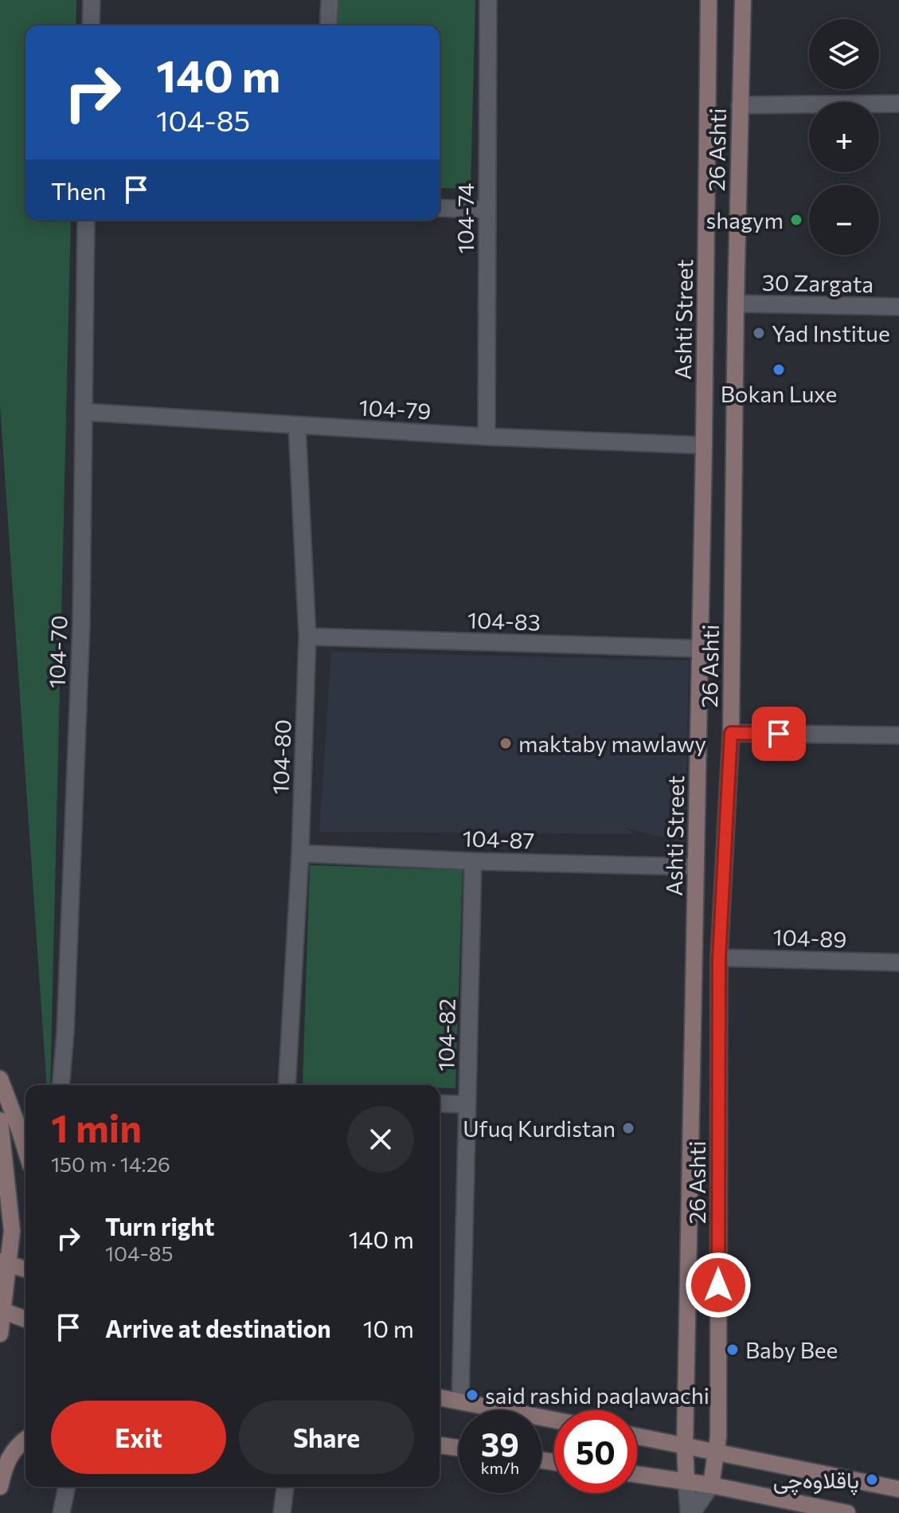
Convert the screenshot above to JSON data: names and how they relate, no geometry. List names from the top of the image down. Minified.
{"streets":{"main road":["26 Ashti","Ashti Street"],"street":["104-74","30 Zargata","104-79","104-83","104-70","104-80","104-87","104-89","104-82"]},"crossings":[["26 Ashti","30 Zargata"],["26 Ashti","104-89"],["104-74","104-79"],["Ashti Street","104-79"],["Ashti Street","104-83"],["Ashti Street","104-87"],["104-79","104-70"],["104-79","104-80"],["104-83","104-80"],["104-80","104-87"],["104-87","104-82"]],"places":["shagym","Yad Institue","Bokan Luxe","maktaby mawlawy","Ufuq Kurdistan","Baby Bee","said rashid paqlawachi","پاقلاوەچی"],"page":{"map_buttons":["+","−"],"turn":["140 m","104-85"],"then":"Then","heading":["1 min","150 m · 14:26"],"list":[{"name":"Turn right","note":"104-85","value":"140 m"},{"name":"Arrive at destination","value":"10 m"}],"buttons":["Exit","Share"],"speed":"39 km/h","limit":"50"}}
